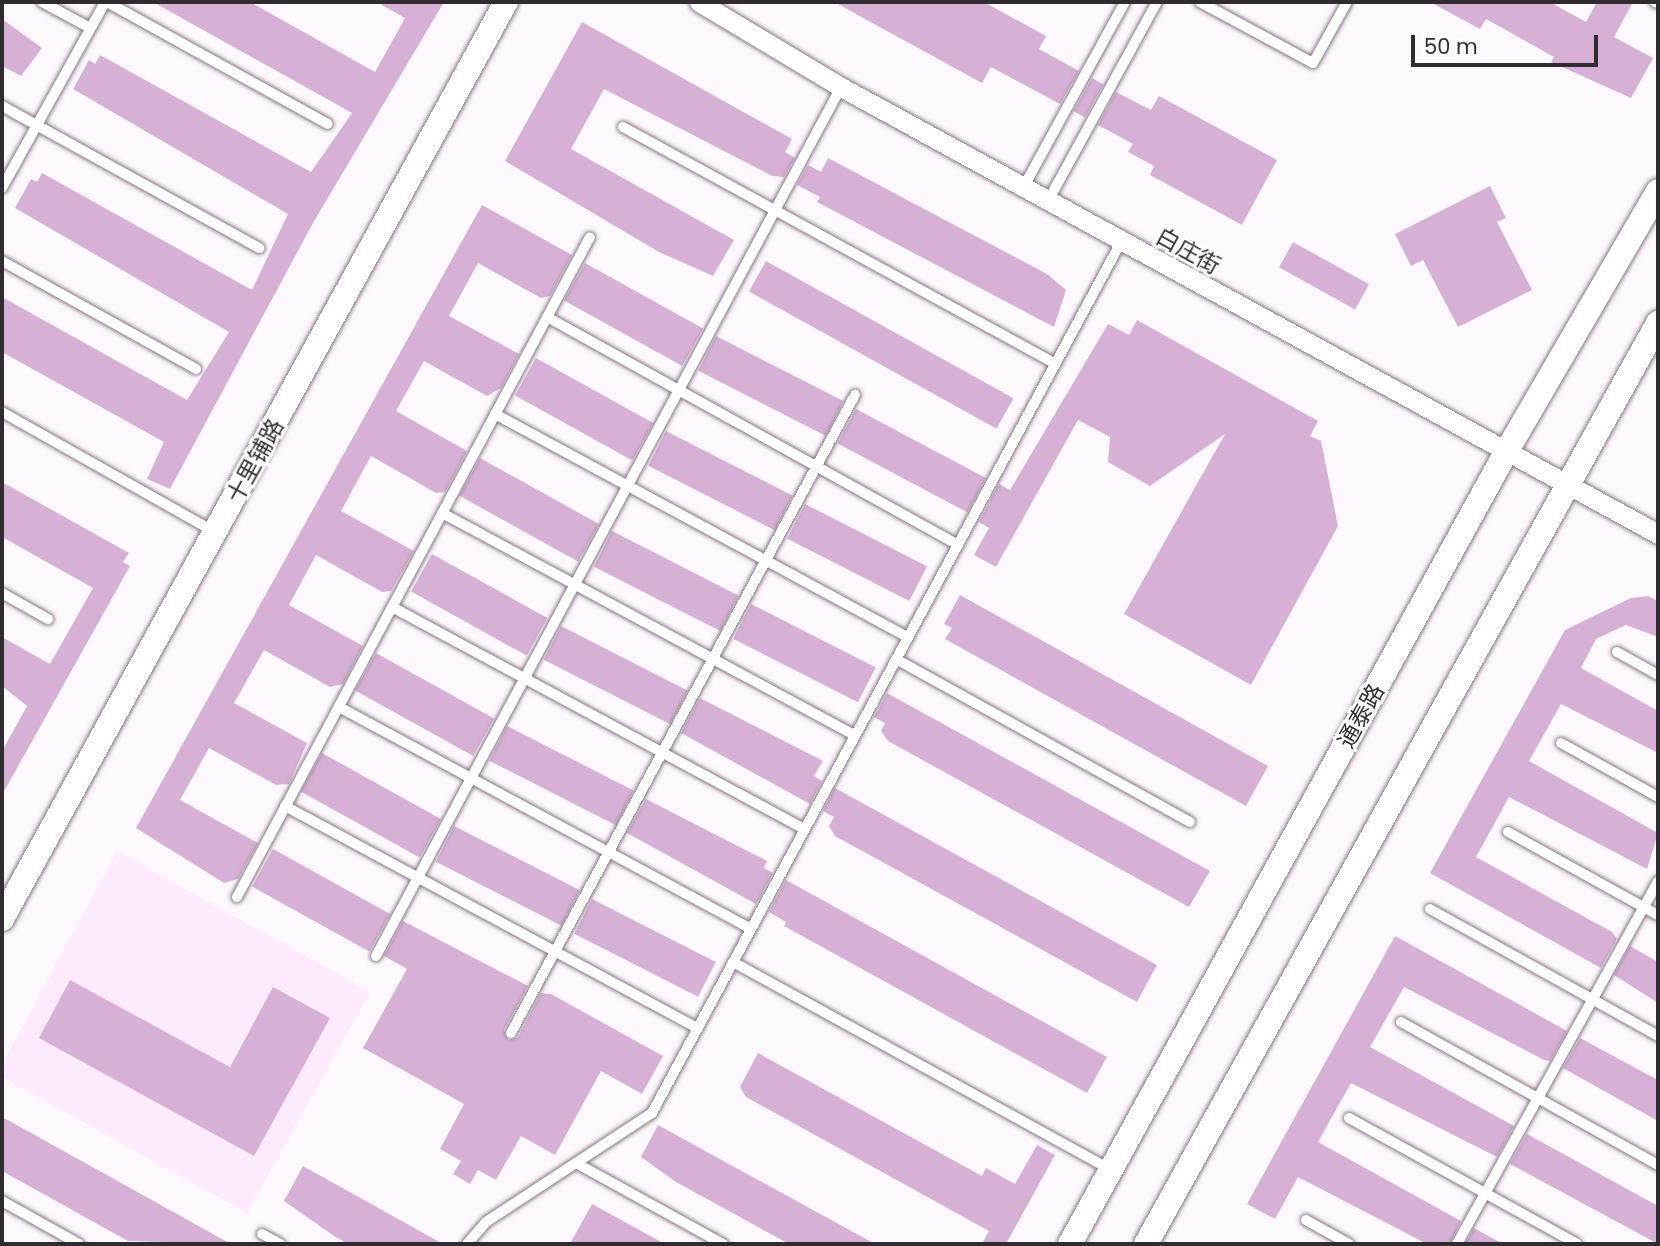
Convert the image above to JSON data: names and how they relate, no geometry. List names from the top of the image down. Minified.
{"streets":{"street":["白庄街","十里铺路","通泰路"]},"crossings":[["白庄街","通泰路"]],"scale_bar":"50 m"}
